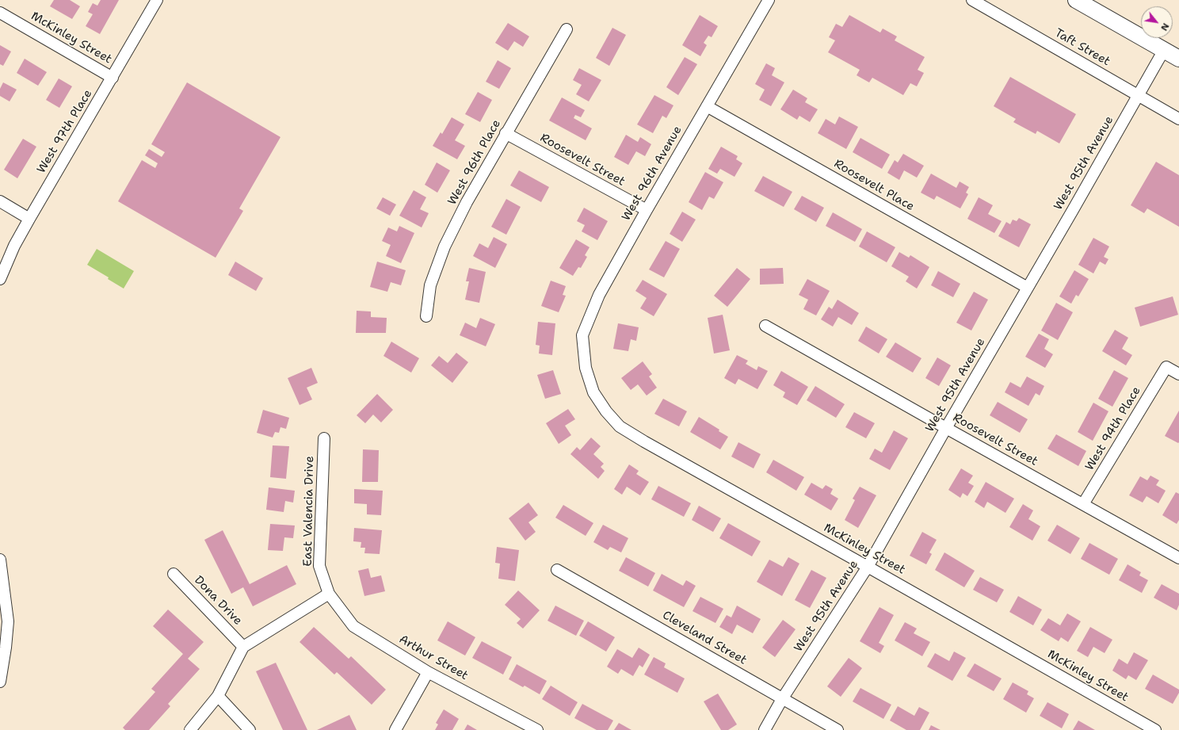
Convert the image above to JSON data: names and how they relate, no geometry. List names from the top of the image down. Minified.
{"streets":{"street":["McKinley Street","Taft Street","West 97th Place","Roosevelt Street","West 96th Place","West 95th Avenue","West 96th Avenue","Roosevelt Place","West 94th Place","East Valencia Drive","Dona Drive","Cleveland Street","Arthur Street"]},"crossings":[["McKinley Street","West 97th Place"],["McKinley Street","West 95th Avenue"],["McKinley Street","West 96th Avenue"],["Taft Street","West 95th Avenue"],["Roosevelt Street","West 96th Place"],["Roosevelt Street","West 95th Avenue"],["Roosevelt Street","West 96th Avenue"],["Roosevelt Street","West 94th Place"],["West 95th Avenue","Roosevelt Place"],["West 95th Avenue","Cleveland Street"],["West 96th Avenue","Roosevelt Place"],["East Valencia Drive","Arthur Street"]],"north":"bottom right"}
